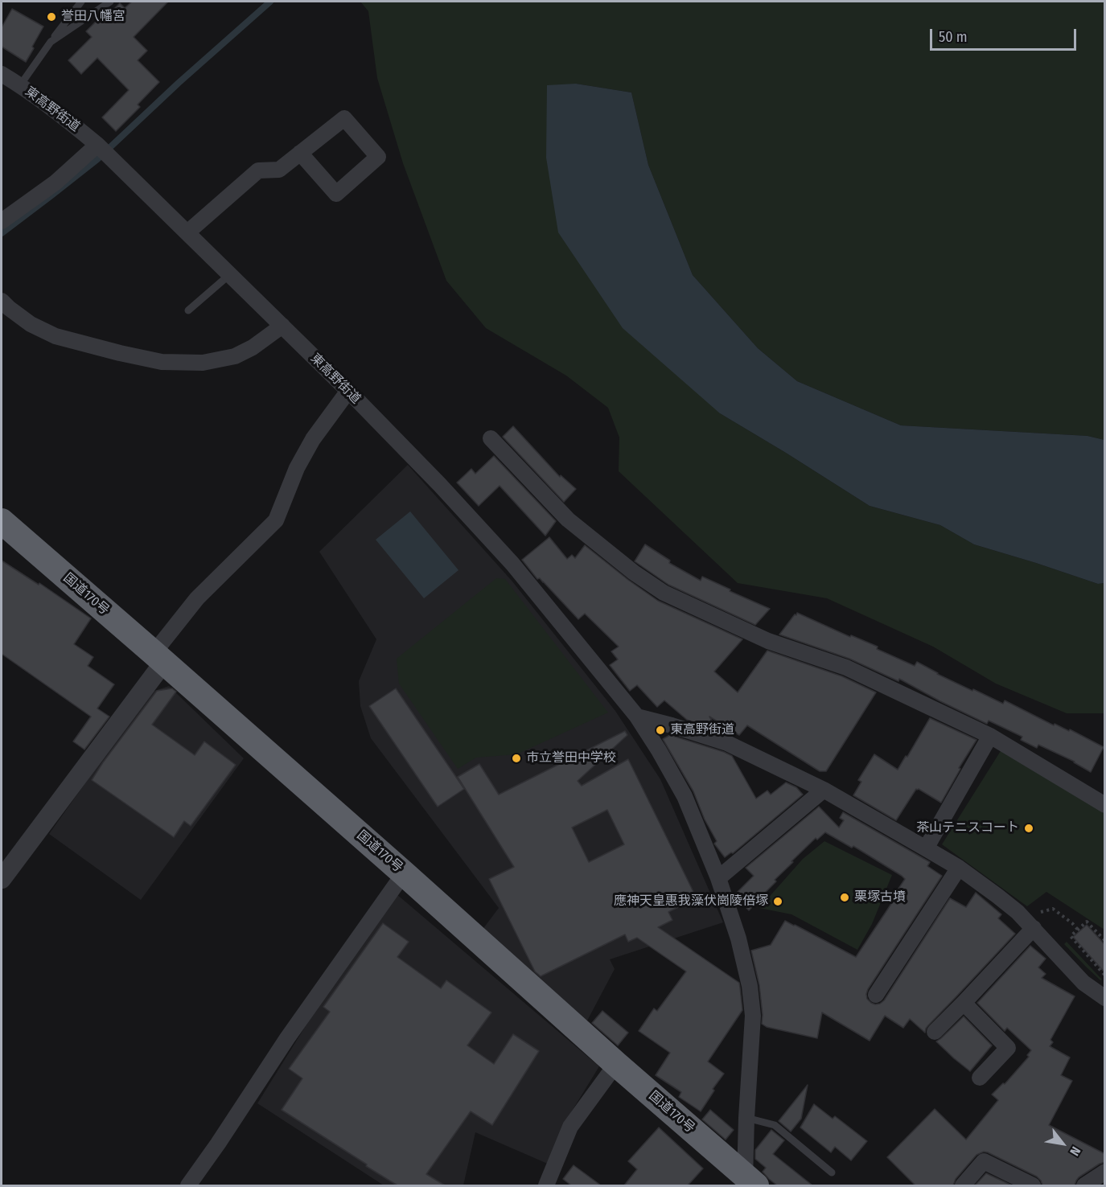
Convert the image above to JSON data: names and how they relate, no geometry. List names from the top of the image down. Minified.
{"streets":{"highway":["国道170号"],"street":["東高野街道"]},"crossings":[["東高野街道","国道170号"]],"places":["誉田八幡宮","東高野街道","市立誉田中学校","茶山テニスコート","栗塚古墳","應神天皇惠我藻伏崗陵倍塚"],"scale_bar":"50 m","north":"bottom right"}
